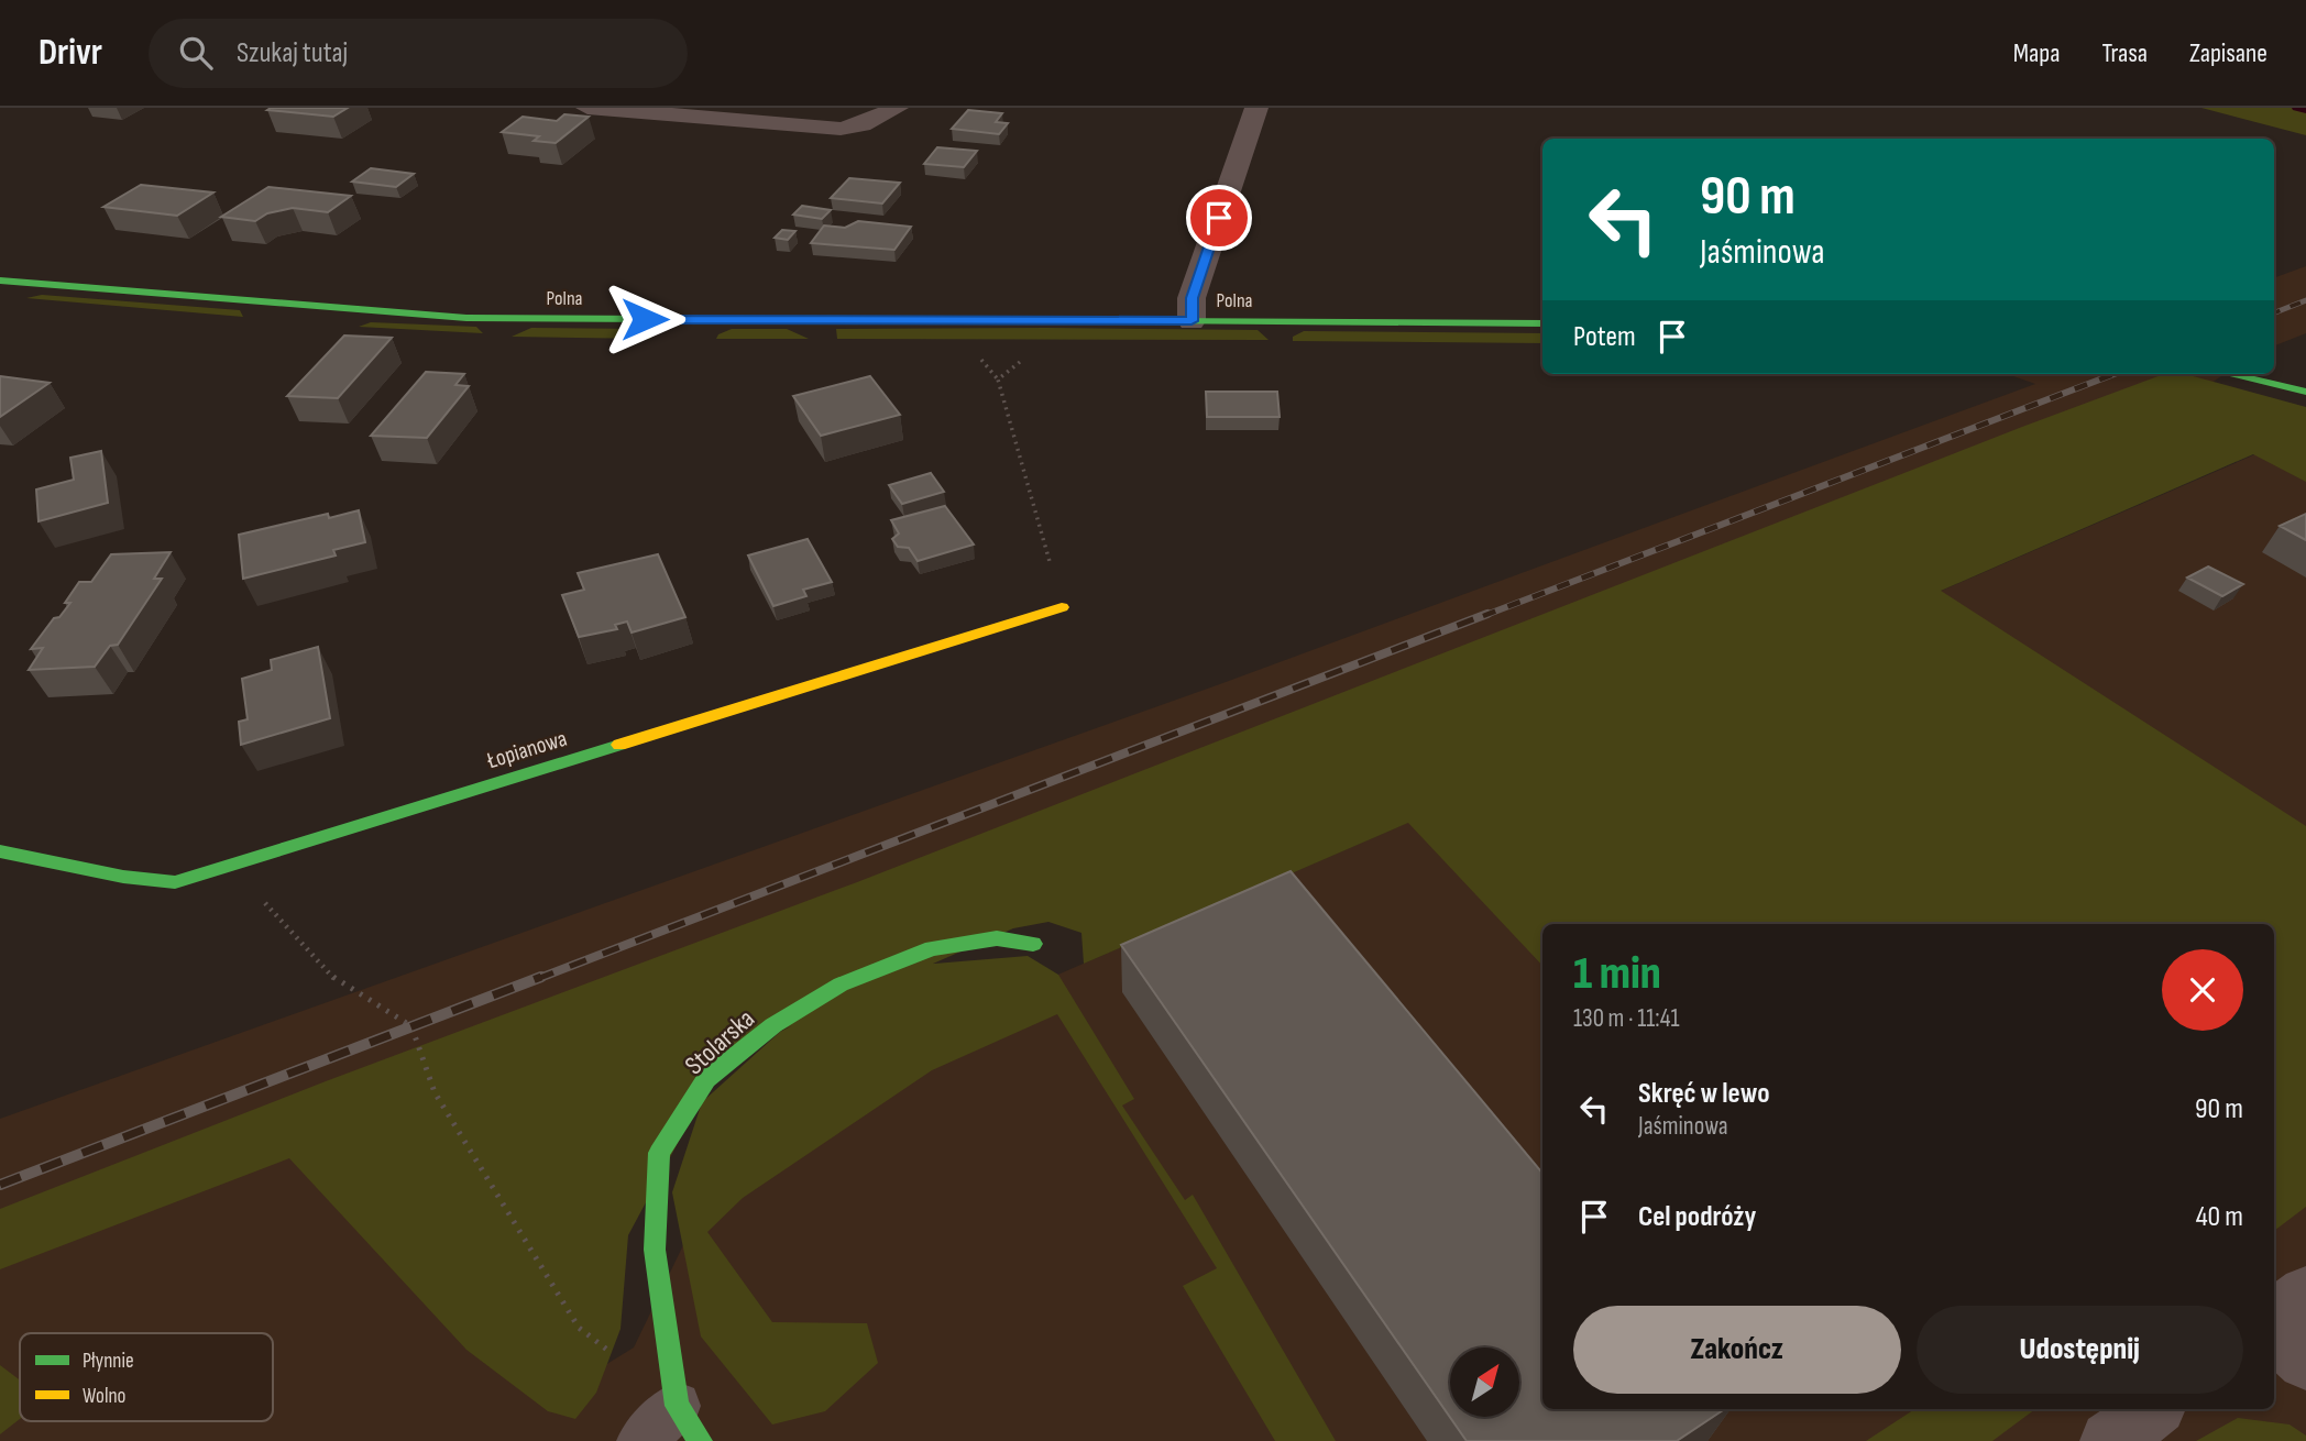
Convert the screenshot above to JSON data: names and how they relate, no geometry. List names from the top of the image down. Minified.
{"streets":{"street":["Polna","Łopianowa","Stolarska"]},"legend":["Płynnie","Wolno"],"north":"top right","page":{"header":"Drivr","search":"Szukaj tutaj","nav":["Mapa","Trasa","Zapisane"],"turn":["90 m","Jaśminowa"],"then":"Potem","heading":["1 min","130 m · 11:41"],"list":[{"name":"Skręć w lewo","note":"Jaśminowa","value":"90 m"},{"name":"Cel podróży","value":"40 m"}],"buttons":["Zakończ","Udostępnij"]}}
